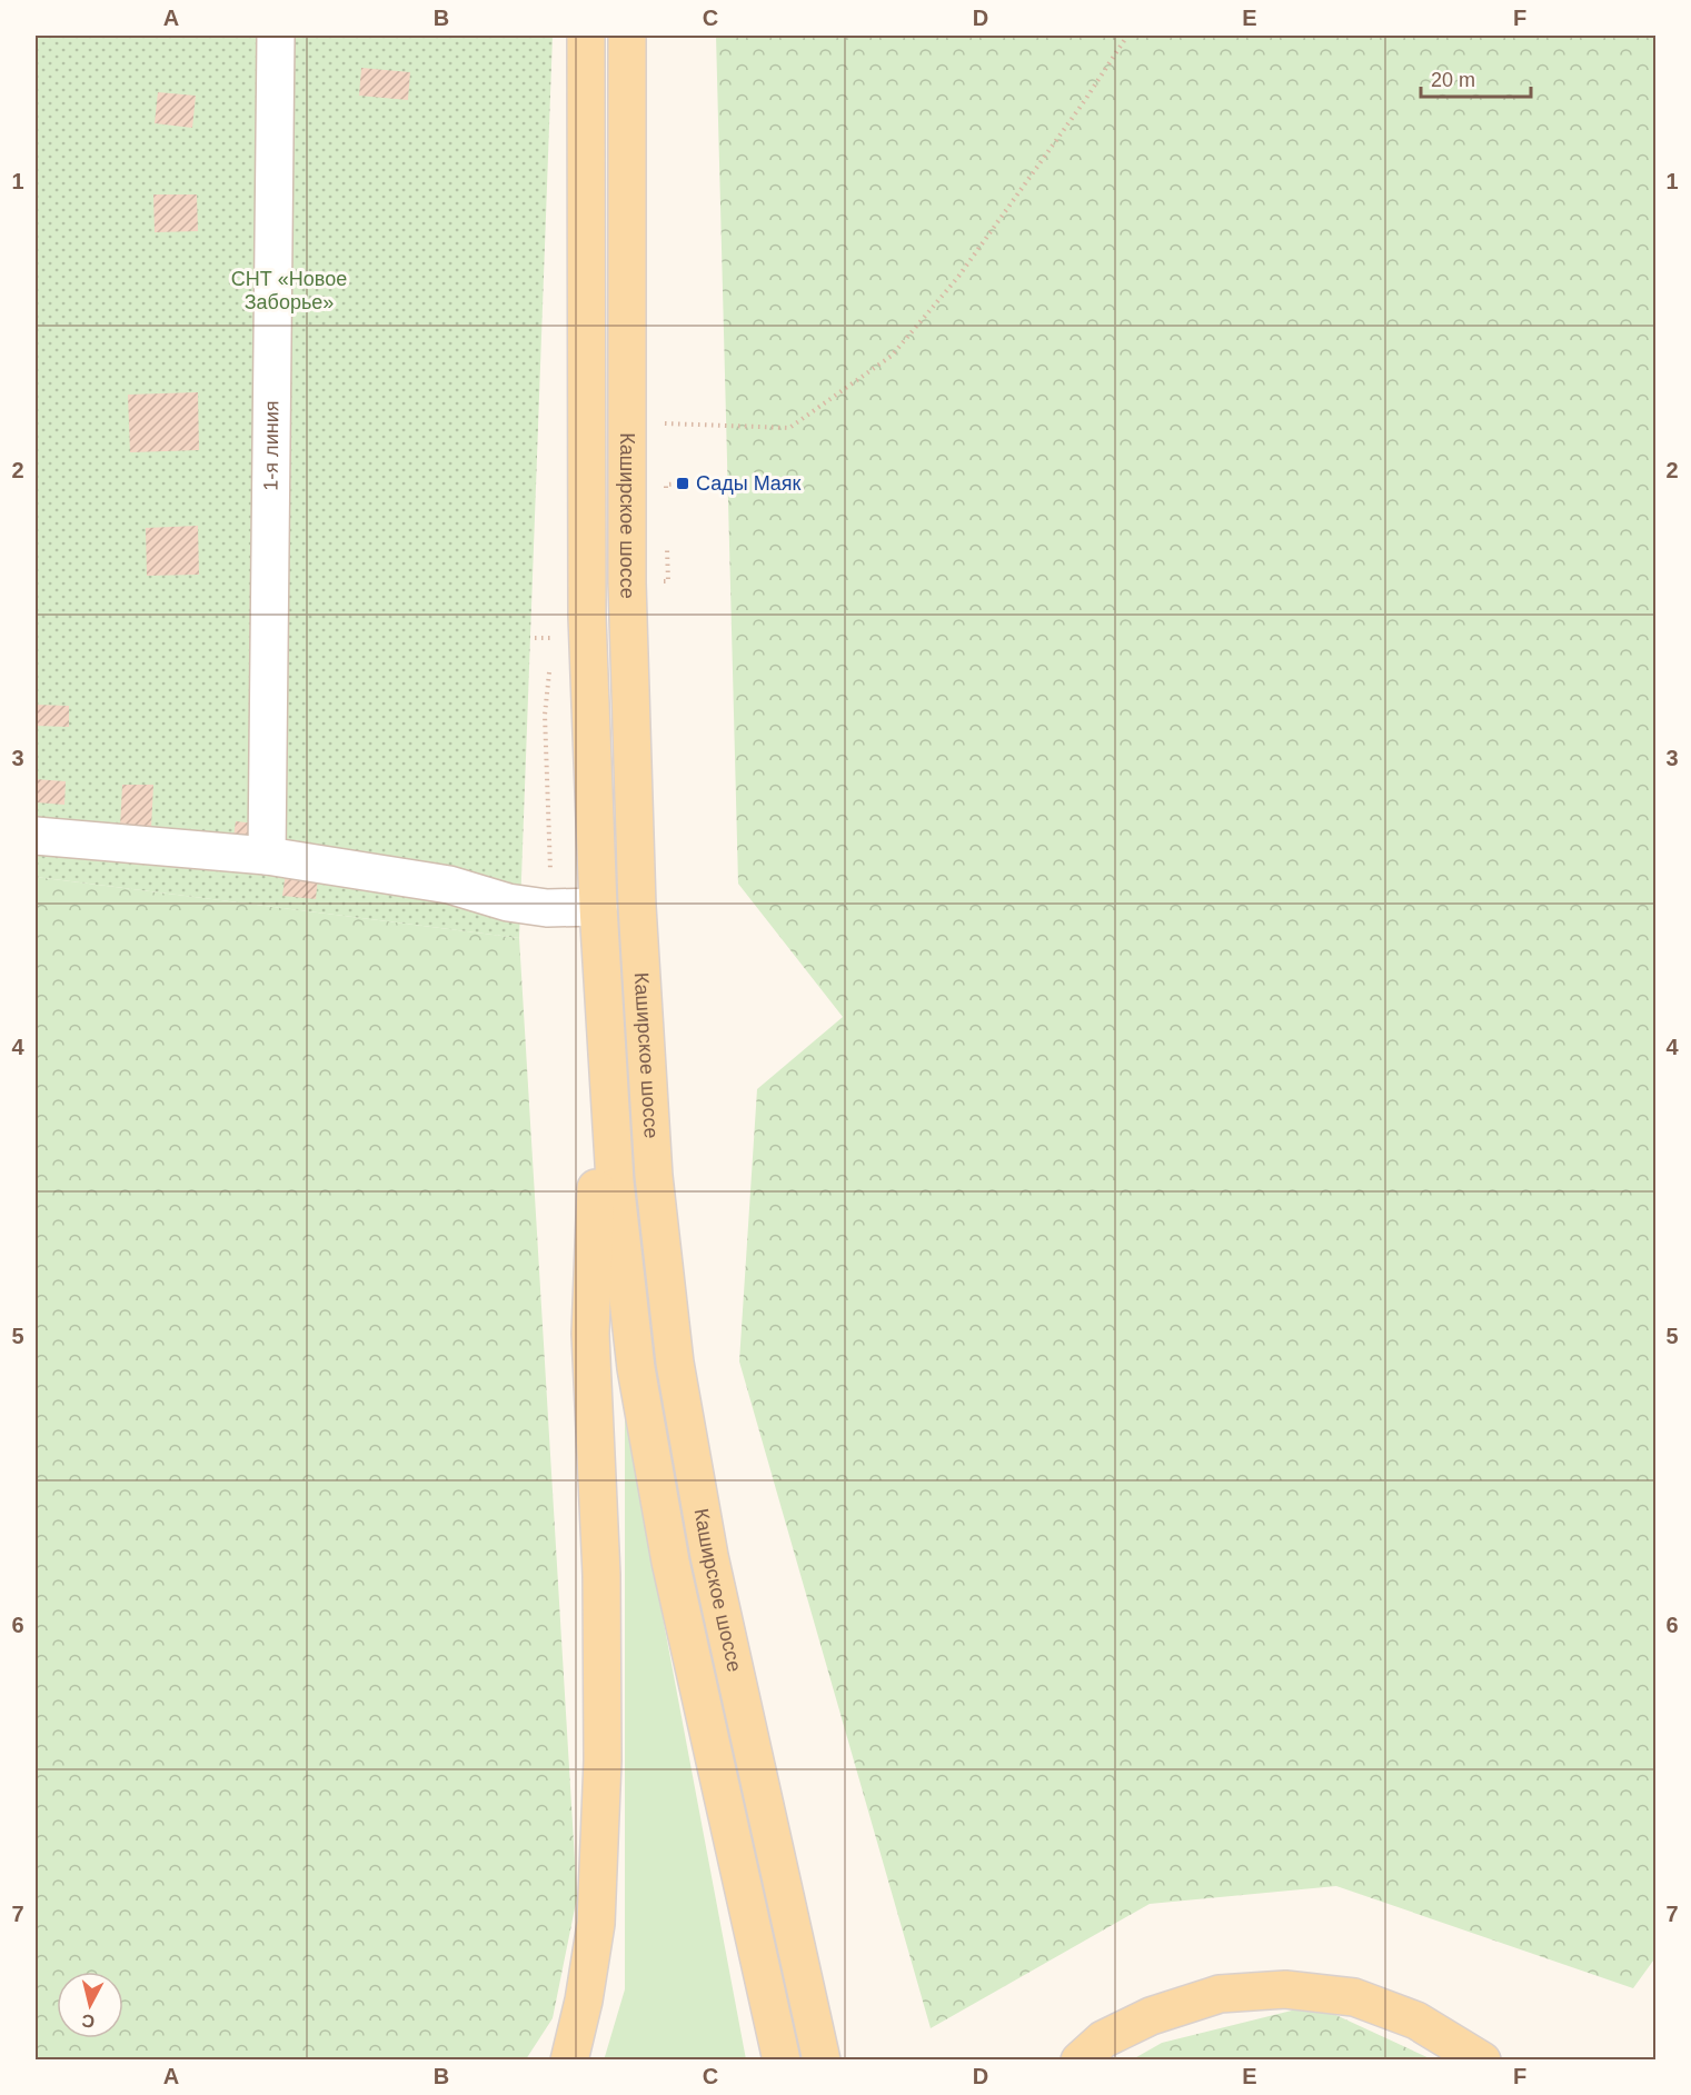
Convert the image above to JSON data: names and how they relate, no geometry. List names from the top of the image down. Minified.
{"streets":{"main road":["Каширское шоссе"],"street":["1-я линия"]},"parks":["СНТ «Новое Заборье»"],"places":{"transit":["Сады Маяк"]},"scale_bar":"20 m","north":"bottom","grid":{"columns":["A","B","C","D","E","F"],"rows":["1","2","3","4","5","6","7"]}}
